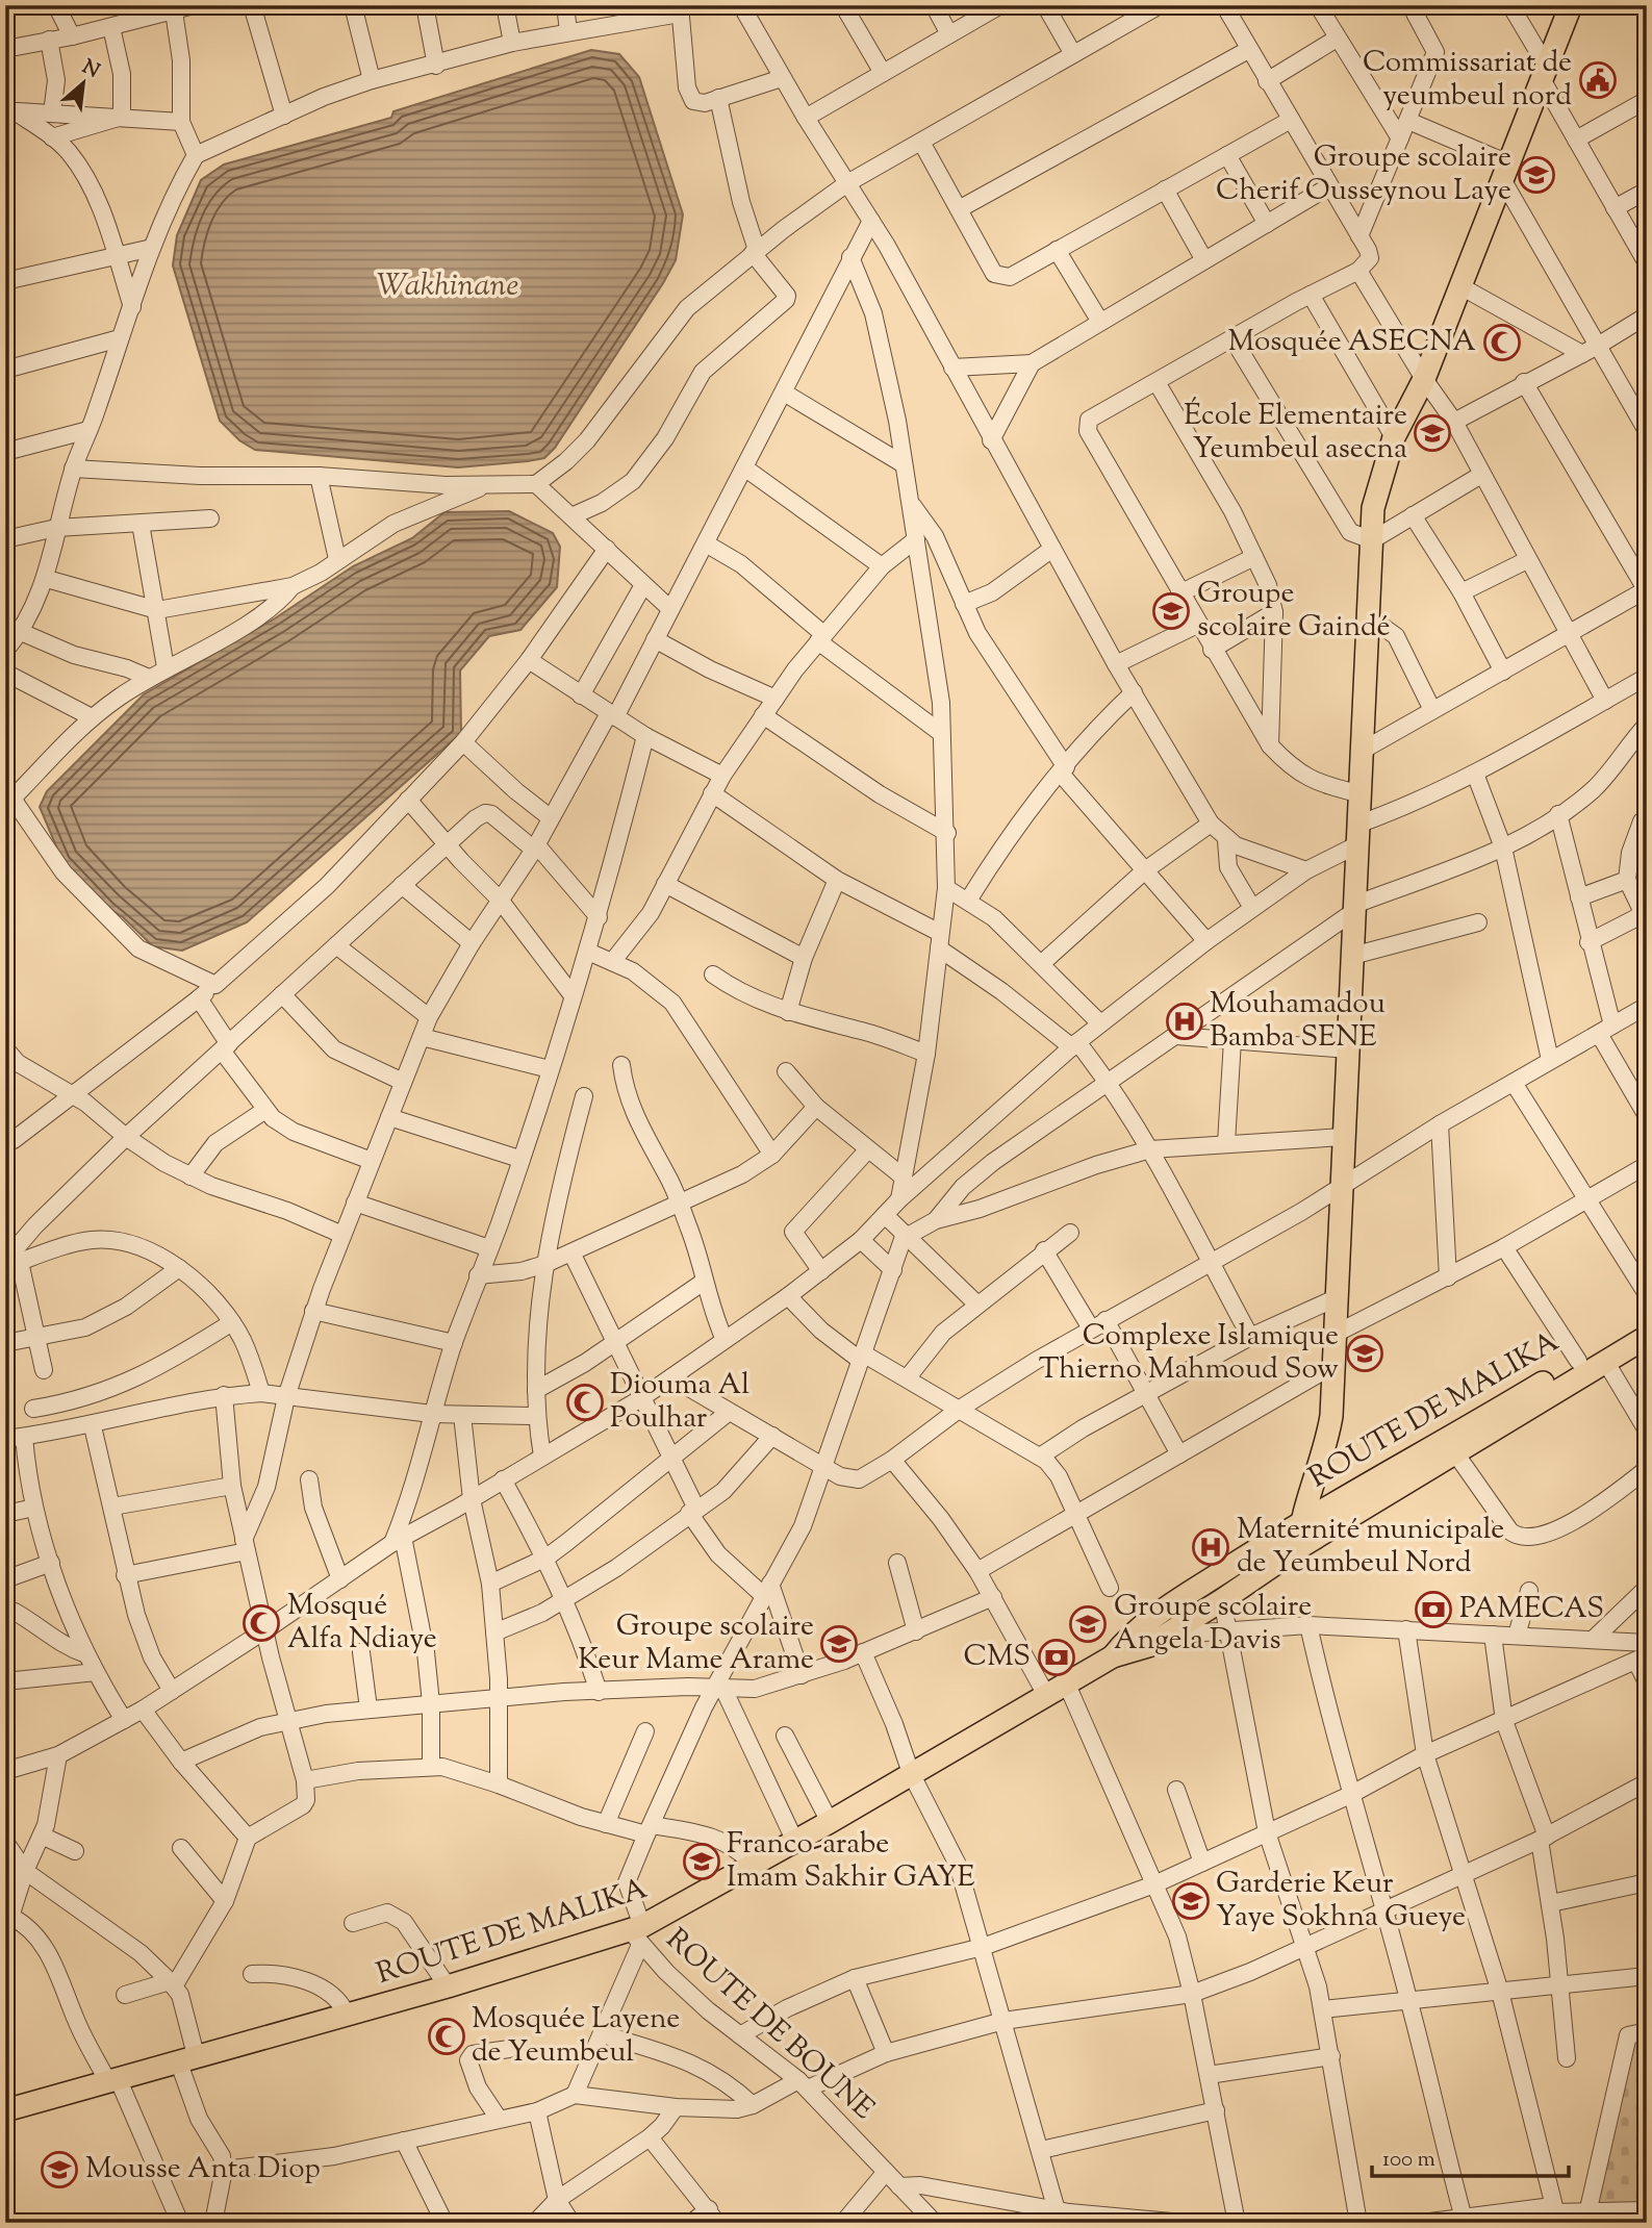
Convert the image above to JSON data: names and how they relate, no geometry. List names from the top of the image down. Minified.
{"streets":{"main road":["ROUTE DE MALIKA"],"street":["ROUTE DE BOUNE"]},"crossings":[["ROUTE DE MALIKA","ROUTE DE BOUNE"]],"water":["Wakhinane"],"places":{"public building":["Commissariat de yeumbeul nord"],"school or university":["Groupe scolaire Cherif Ousseynou Laye","École Elementaire Yeumbeul asecna","Groupe scolaire Gaindé","Complexe Islamique Thierno Mahmoud Sow","Groupe scolaire Angela Davis","Groupe scolaire Keur Mame Arame","Franco-arabe Imam Sakhir GAYE","Garderie Keur Yaye Sokhna Gueye","Mousse Anta Diop"],"mosque":["Mosquée ASECNA","Diouma Al Poulhar","Mosqué Alfa Ndiaye","Mosquée Layene de Yeumbeul"],"hospital":["Mouhamadou Bamba SENE","Maternité municipale de Yeumbeul Nord"],"bank":["PAMECAS","CMS"]},"scale_bar":"100 m","north":"top right"}
